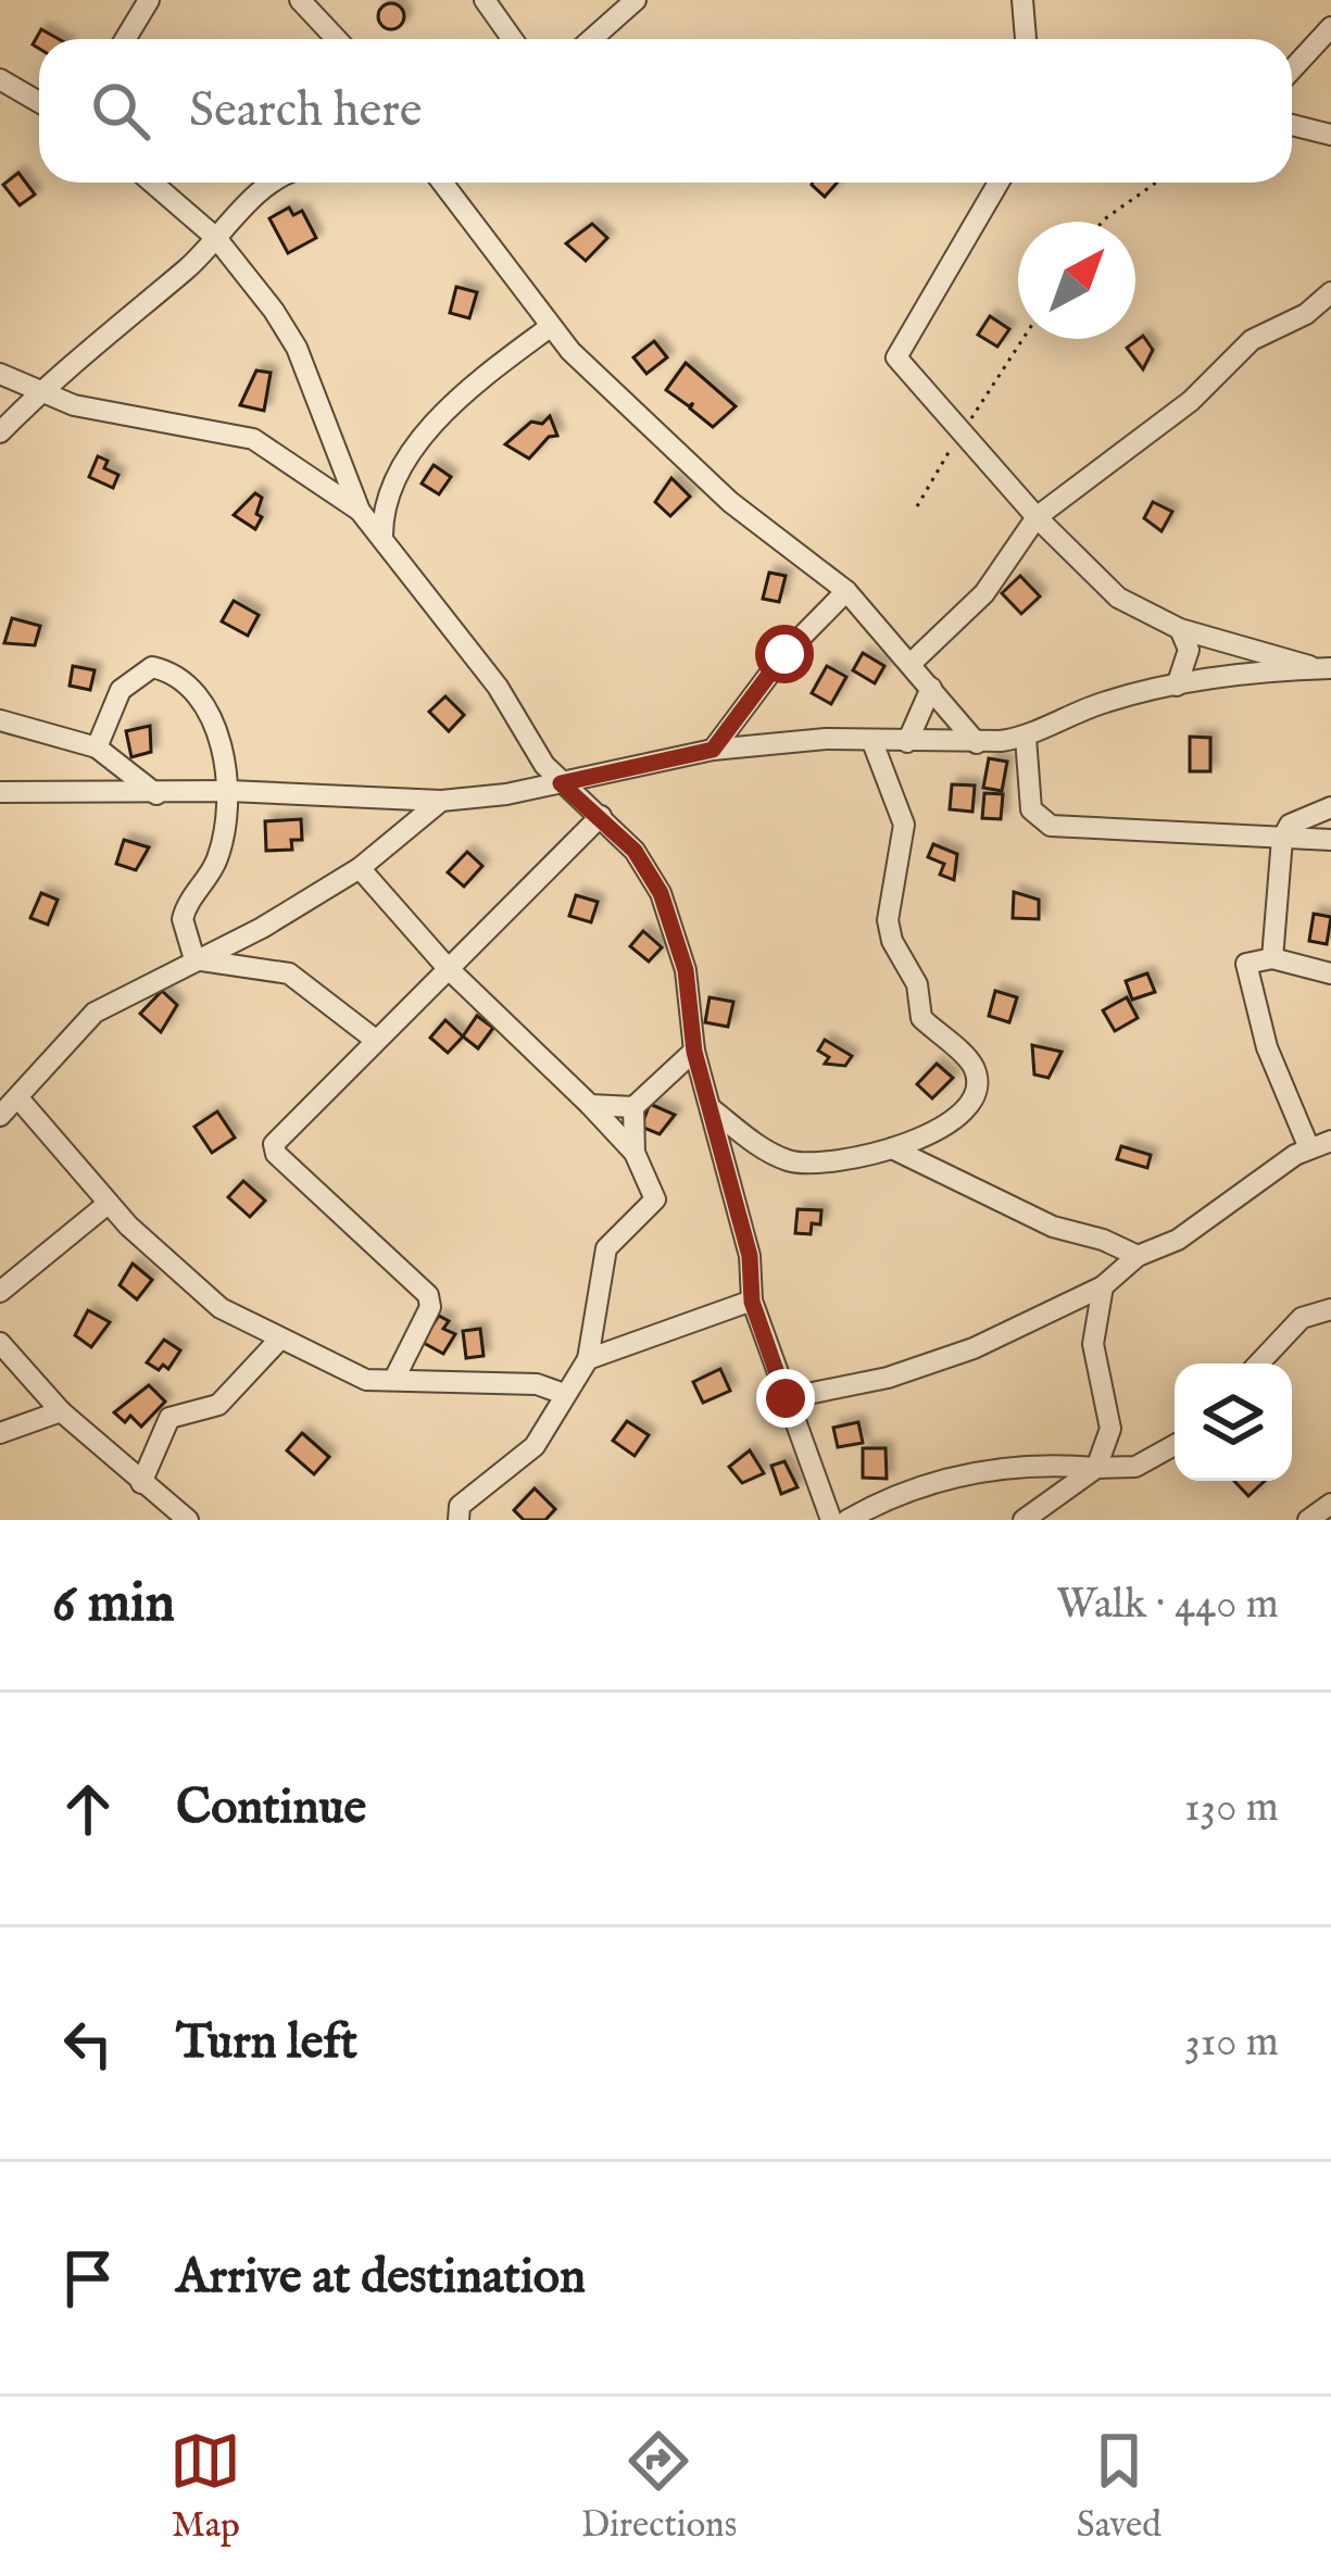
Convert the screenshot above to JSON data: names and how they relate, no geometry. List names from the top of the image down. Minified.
{"north":"top right","page":{"search":"Search here","heading":["6 min","Walk · 440 m"],"list":[["Continue","130 m"],["Turn left","310 m"],"Arrive at destination"],"nav":["Map","Directions","Saved"]}}
